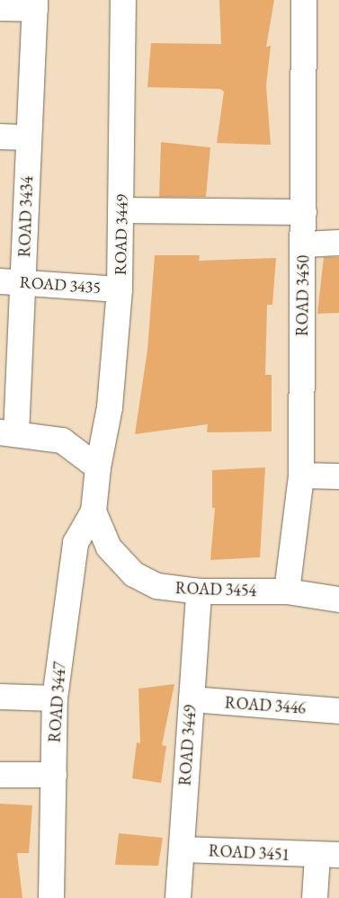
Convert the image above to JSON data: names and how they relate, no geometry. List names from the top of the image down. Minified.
{"streets":{"street":["ROAD 3434","ROAD 3449","ROAD 3435","ROAD 3450","ROAD 3454","ROAD 3447","ROAD 3446","ROAD 3451"]},"crossings":[["ROAD 3434","ROAD 3435"],["ROAD 3449","ROAD 3435"],["ROAD 3449","ROAD 3454"],["ROAD 3449","ROAD 3446"],["ROAD 3449","ROAD 3451"],["ROAD 3450","ROAD 3454"],["ROAD 3454","ROAD 3447"]]}
